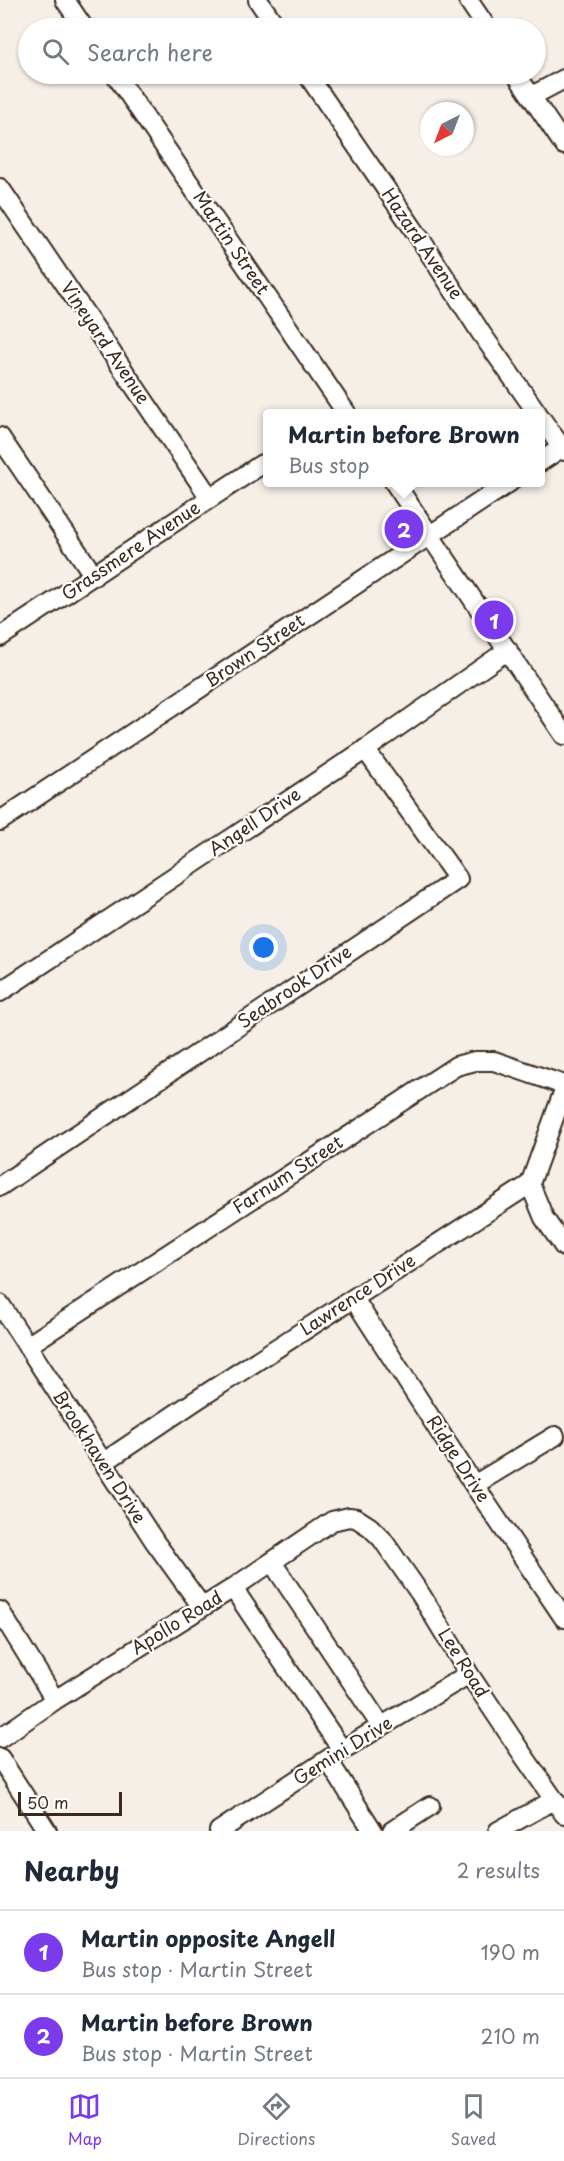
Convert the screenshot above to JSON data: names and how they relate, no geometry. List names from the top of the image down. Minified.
{"streets":{"street":["Martin Street","Hazard Avenue","Vineyard Avenue","Grassmere Avenue","Brown Street","Angell Drive","Seabrook Drive","Farnum Street","Lawrence Drive","Brookhaven Drive","Ridge Drive","Apollo Road","Lee Road","Gemini Drive"]},"crossings":[["Vineyard Avenue","Grassmere Avenue"],["Angell Drive","Seabrook Drive"],["Farnum Street","Brookhaven Drive"],["Lawrence Drive","Brookhaven Drive"],["Lawrence Drive","Ridge Drive"],["Brookhaven Drive","Apollo Road"],["Apollo Road","Lee Road"],["Lee Road","Gemini Drive"]],"scale_bar":"50 m","north":"bottom left","page":{"search":"Search here","popup":["Martin before Brown","Bus stop"],"pins":["2","1"],"scale":"50 m","heading":["Nearby","2 results"],"list":[{"mark":"1","name":"Martin opposite Angell","note":"Bus stop · Martin Street","value":"190 m"},{"mark":"2","name":"Martin before Brown","note":"Bus stop · Martin Street","value":"210 m"}],"nav":["Map","Directions","Saved"]}}
